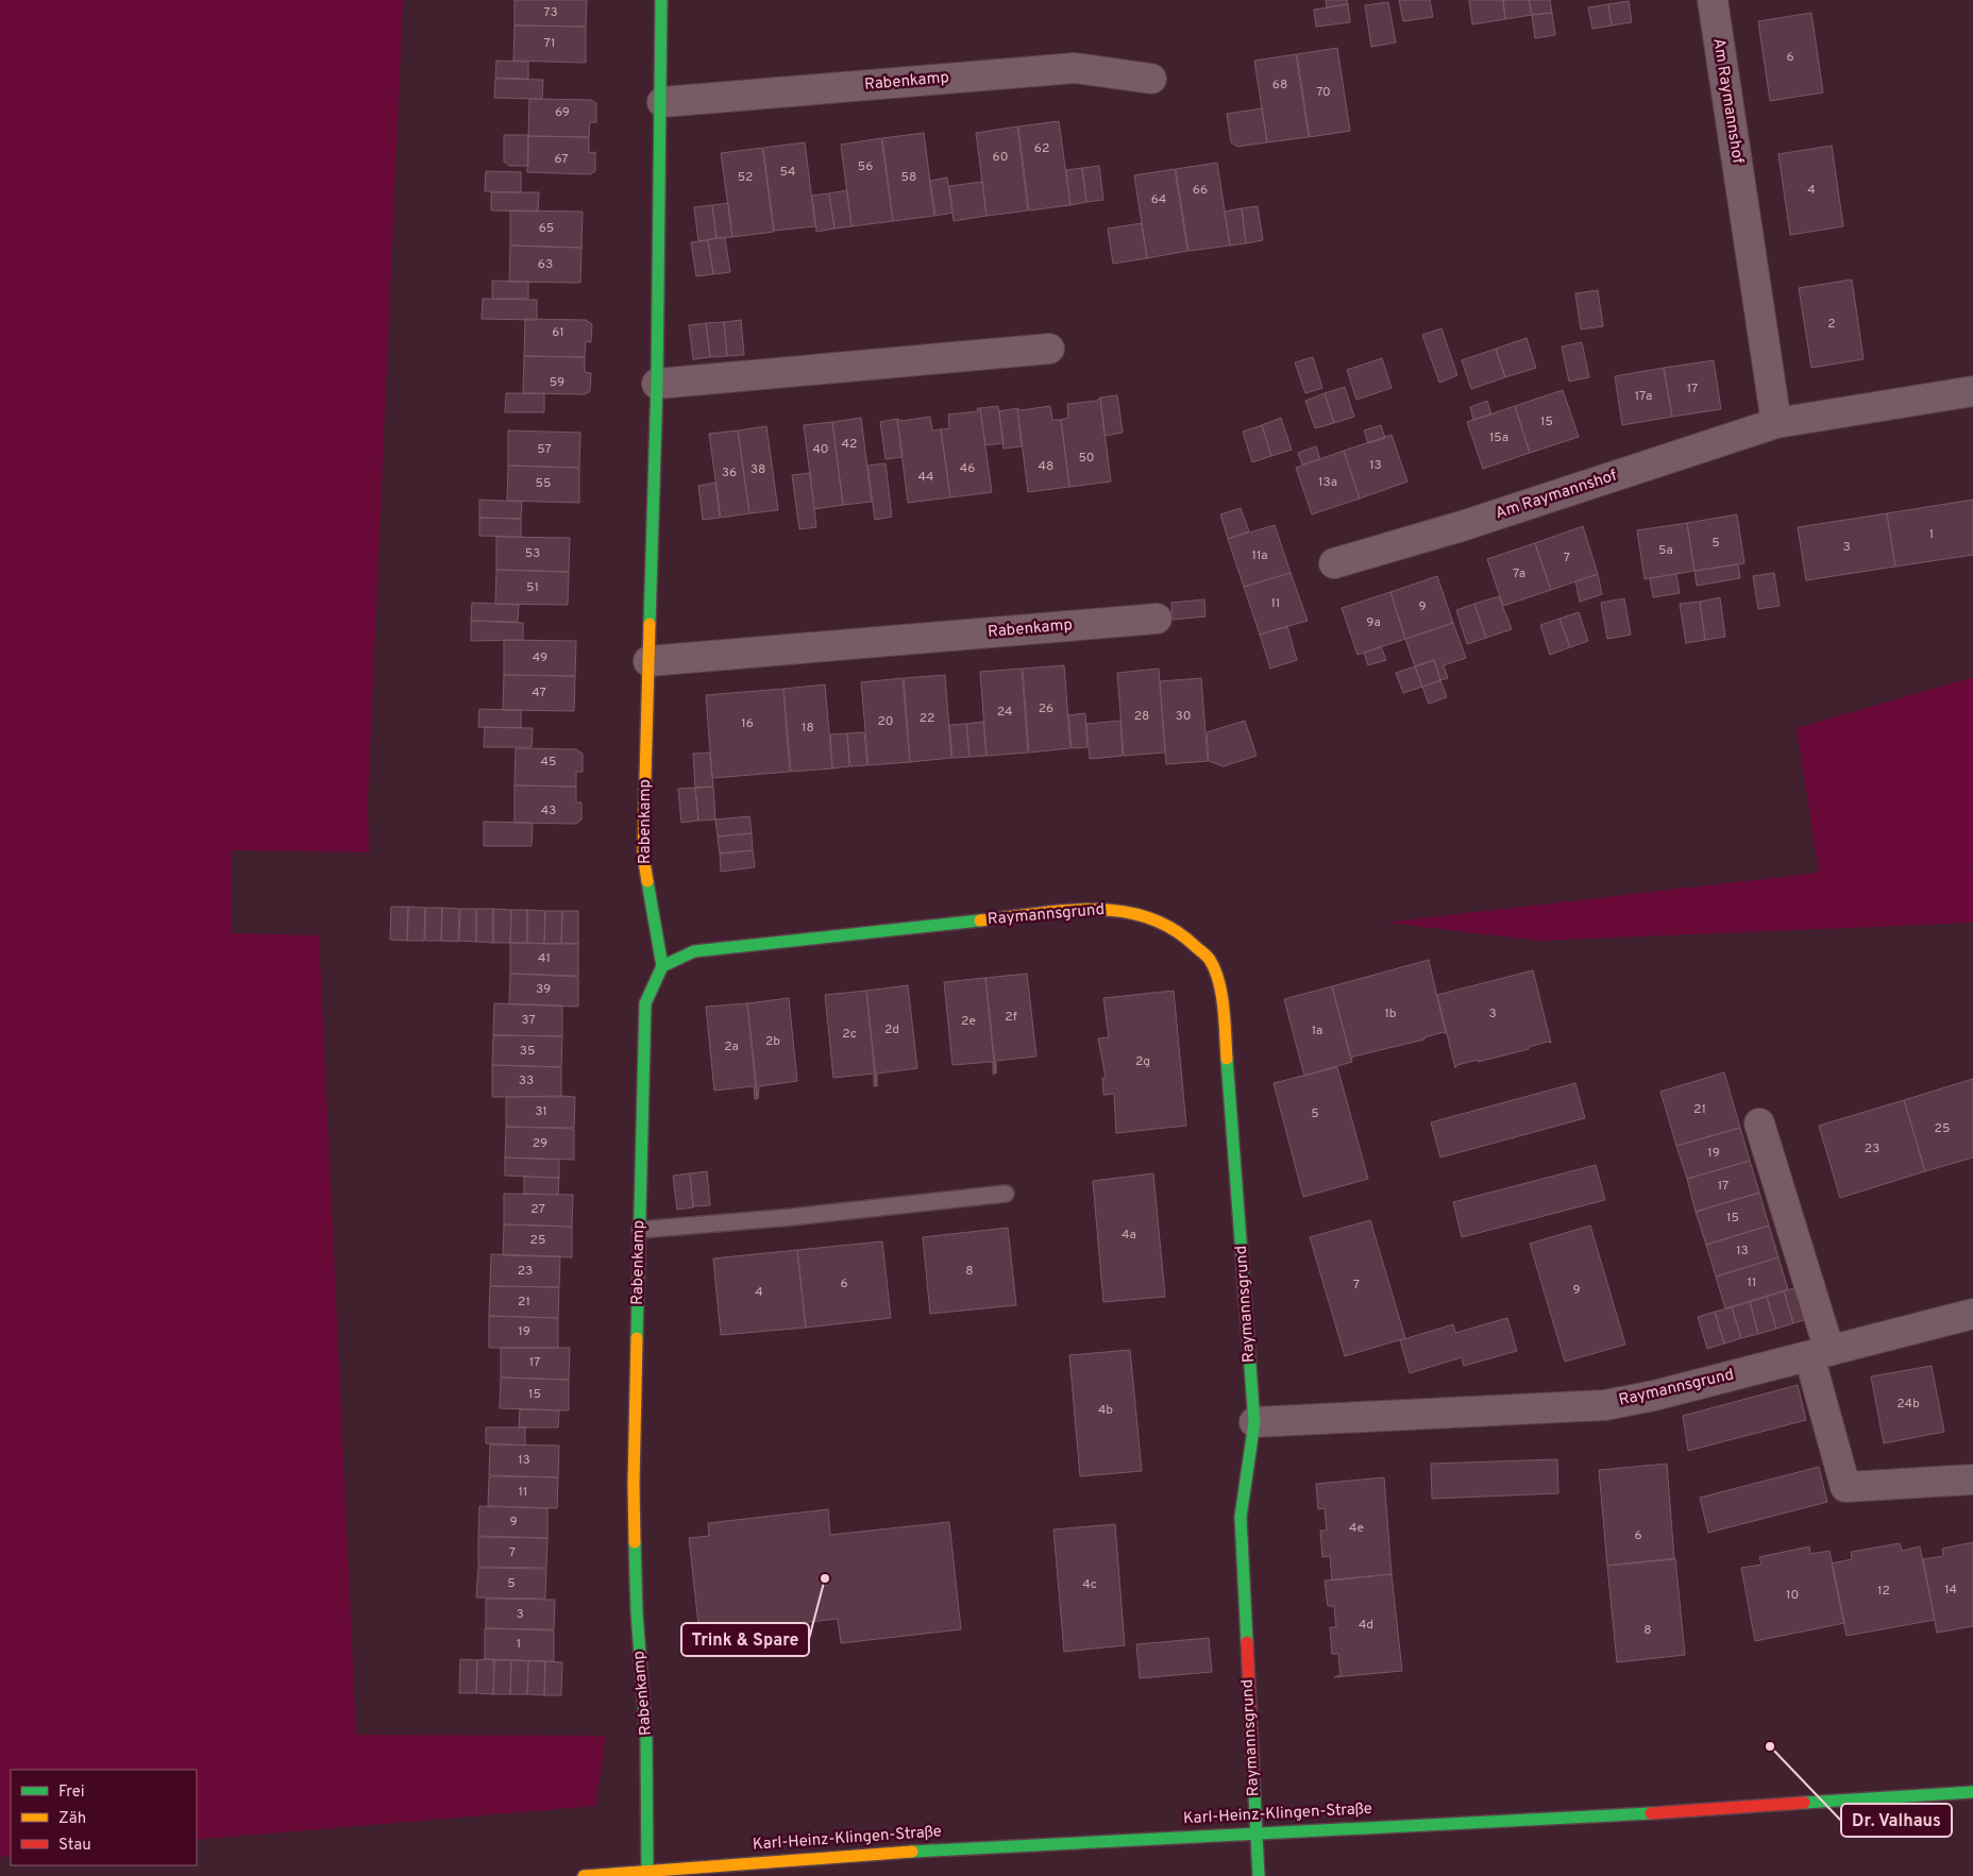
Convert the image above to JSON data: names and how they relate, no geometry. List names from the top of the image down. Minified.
{"streets":{"street":["Rabenkamp","Am Raymannshof","Raymannsgrund","Karl-Heinz-Klingen-Straße"]},"crossings":[["Rabenkamp","Raymannsgrund"],["Rabenkamp","Karl-Heinz-Klingen-Straße"],["Raymannsgrund","Karl-Heinz-Klingen-Straße"]],"places":["Trink & Spare","Dr. Valhaus"],"house_numbers":["73","71","6","68","70","69","62","60","67","56","54","52","58","66","4","64","65","63","2","61","59","17","17a","15","15a","42","57","40","50","13","48","46","38","36","44","13a","55","1","5","3","5a","53","11a","7","7a","51","11","9","9a","49","47","26","24","28","30","22","20","16","18","45","43","41","39","1b","3","2f","37","2e","2d","1a","2c","2b","2a","35","2g","33","21","31","5","25","29","23","19","17","27","15","4a","25","13","23","8","11","6","7","9","4","21","19","17","15","24b","4b","13","11","9","4e","6","7","5","4c","14","12","10","3","4d","8","1"],"legend":["Frei","Zäh","Stau"]}
